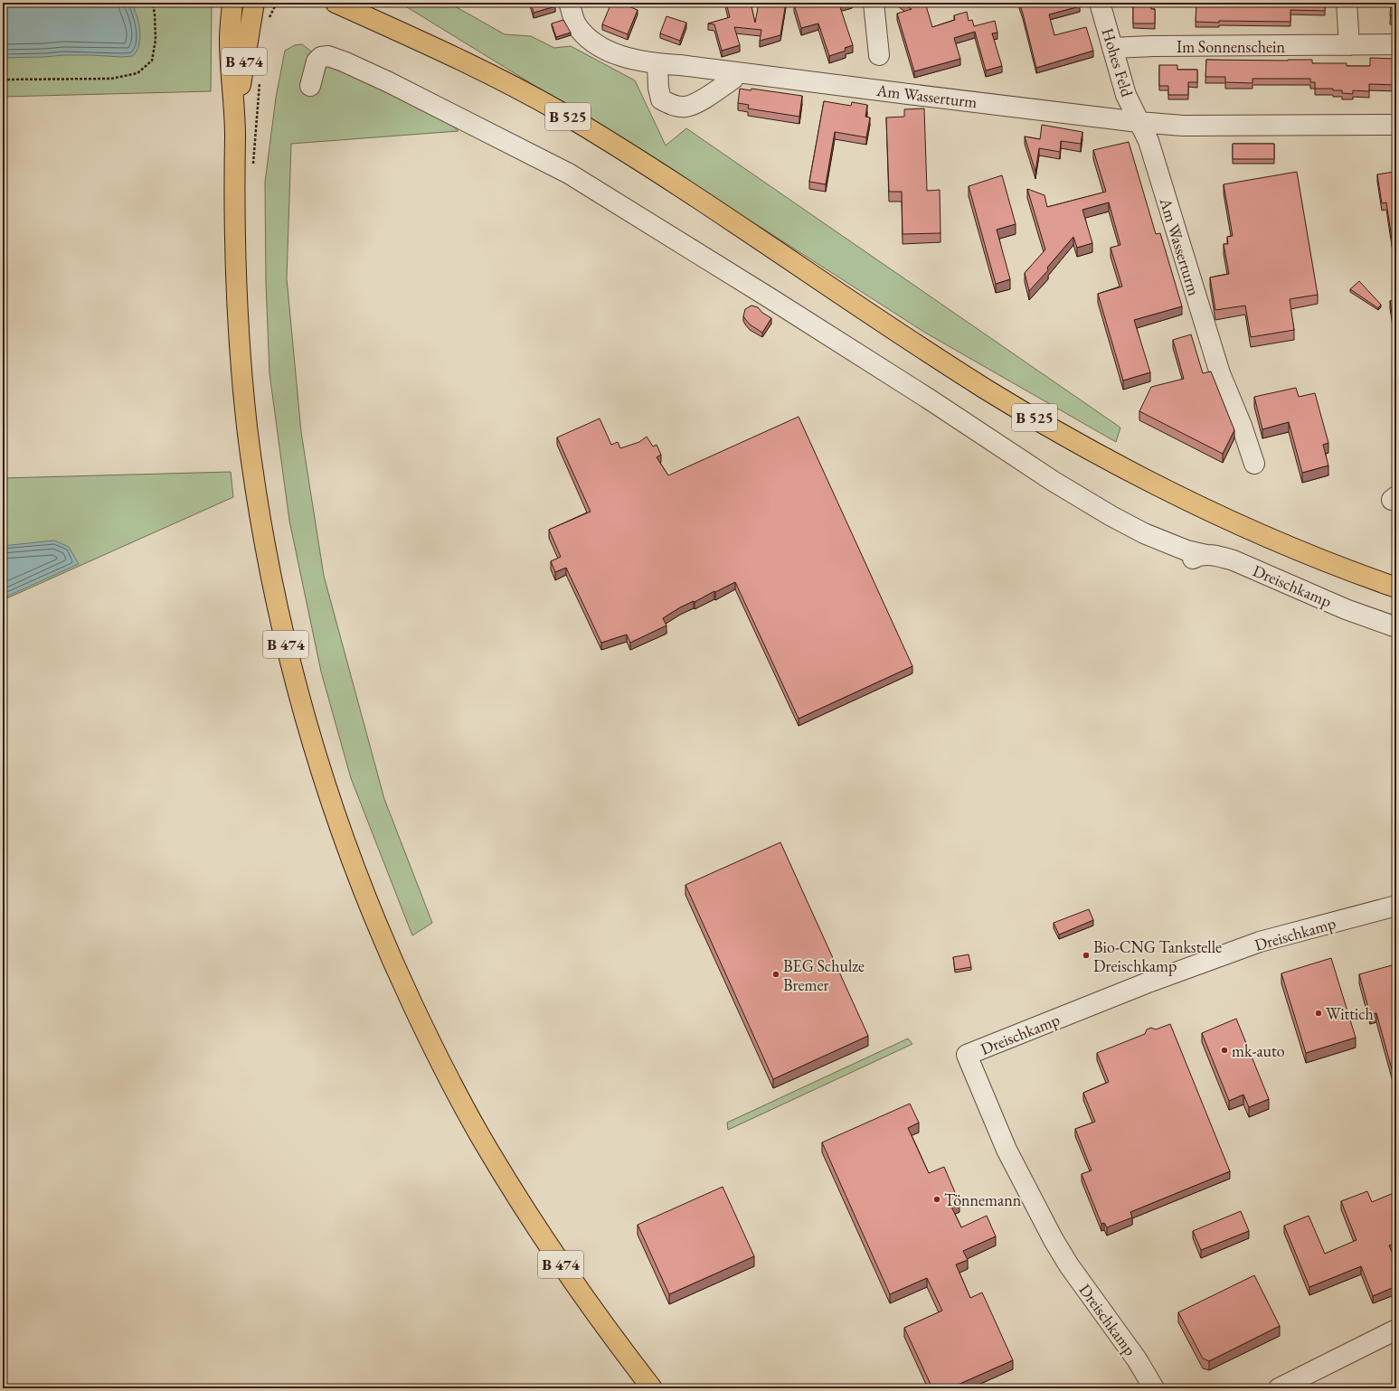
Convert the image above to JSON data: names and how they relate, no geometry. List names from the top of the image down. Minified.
{"streets":{"main road":["B 474","B 525"],"street":["Im Sonnenschein","Hohes Feld","Am Wasserturm","Dreischkamp"]},"crossings":[["Im Sonnenschein","Hohes Feld"],["Hohes Feld","Am Wasserturm"]],"places":["Bio-CNG Tankstelle Dreischkamp","BEG Schulze Bremer","Wittich","mk-auto","Tönnemann"]}
